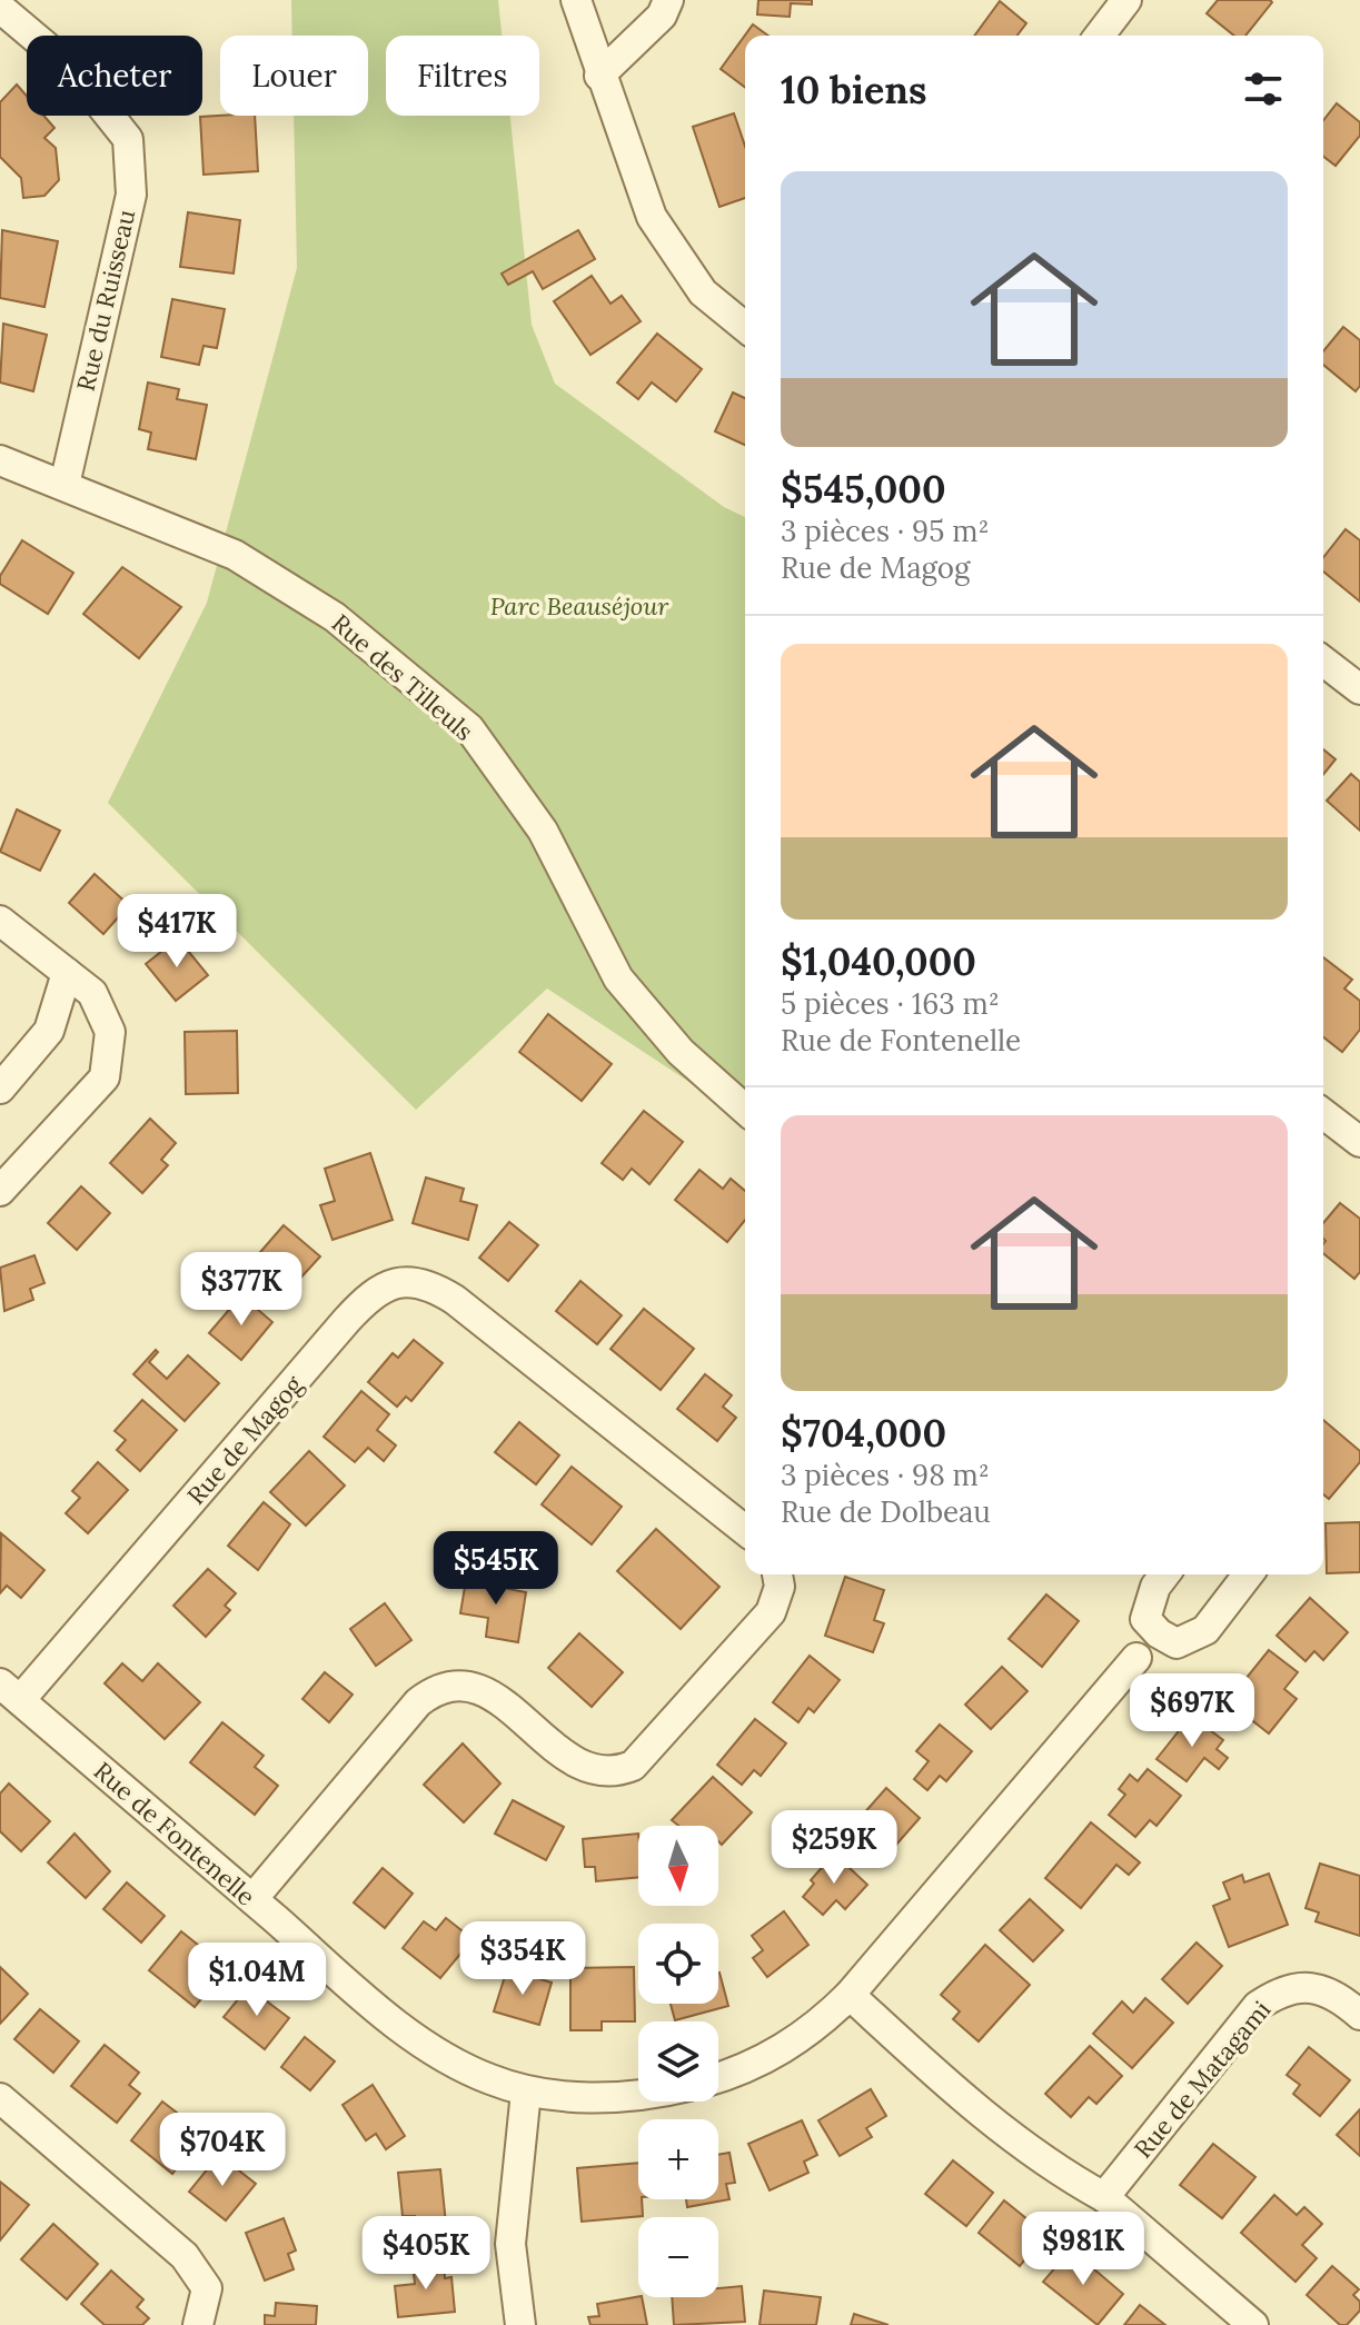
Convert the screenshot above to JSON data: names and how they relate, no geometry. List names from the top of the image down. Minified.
{"streets":{"street":["Rue du Ruisseau","Rue des Tilleuls","Rue de Magog","Rue de Fontenelle","Rue de Matagami"]},"crossings":[["Rue du Ruisseau","Rue des Tilleuls"],["Rue de Magog","Rue de Fontenelle"]],"parks":["Parc Beauséjour"],"north":"bottom","page":{"chip":["Acheter","Louer","Filtres"],"heading":"10 biens","list":[{"name":"$545,000","note":"3 pièces · 95 m² · Rue de Magog"},{"name":"$1,040,000","note":"5 pièces · 163 m² · Rue de Fontenelle"},{"name":"$704,000","note":"3 pièces · 98 m² · Rue de Dolbeau"}],"price":["$417K","$377K","$545K","$697K","$259K","$354K","$1.04M","$704K","$981K","$405K"],"map_buttons":["+","−"]}}
